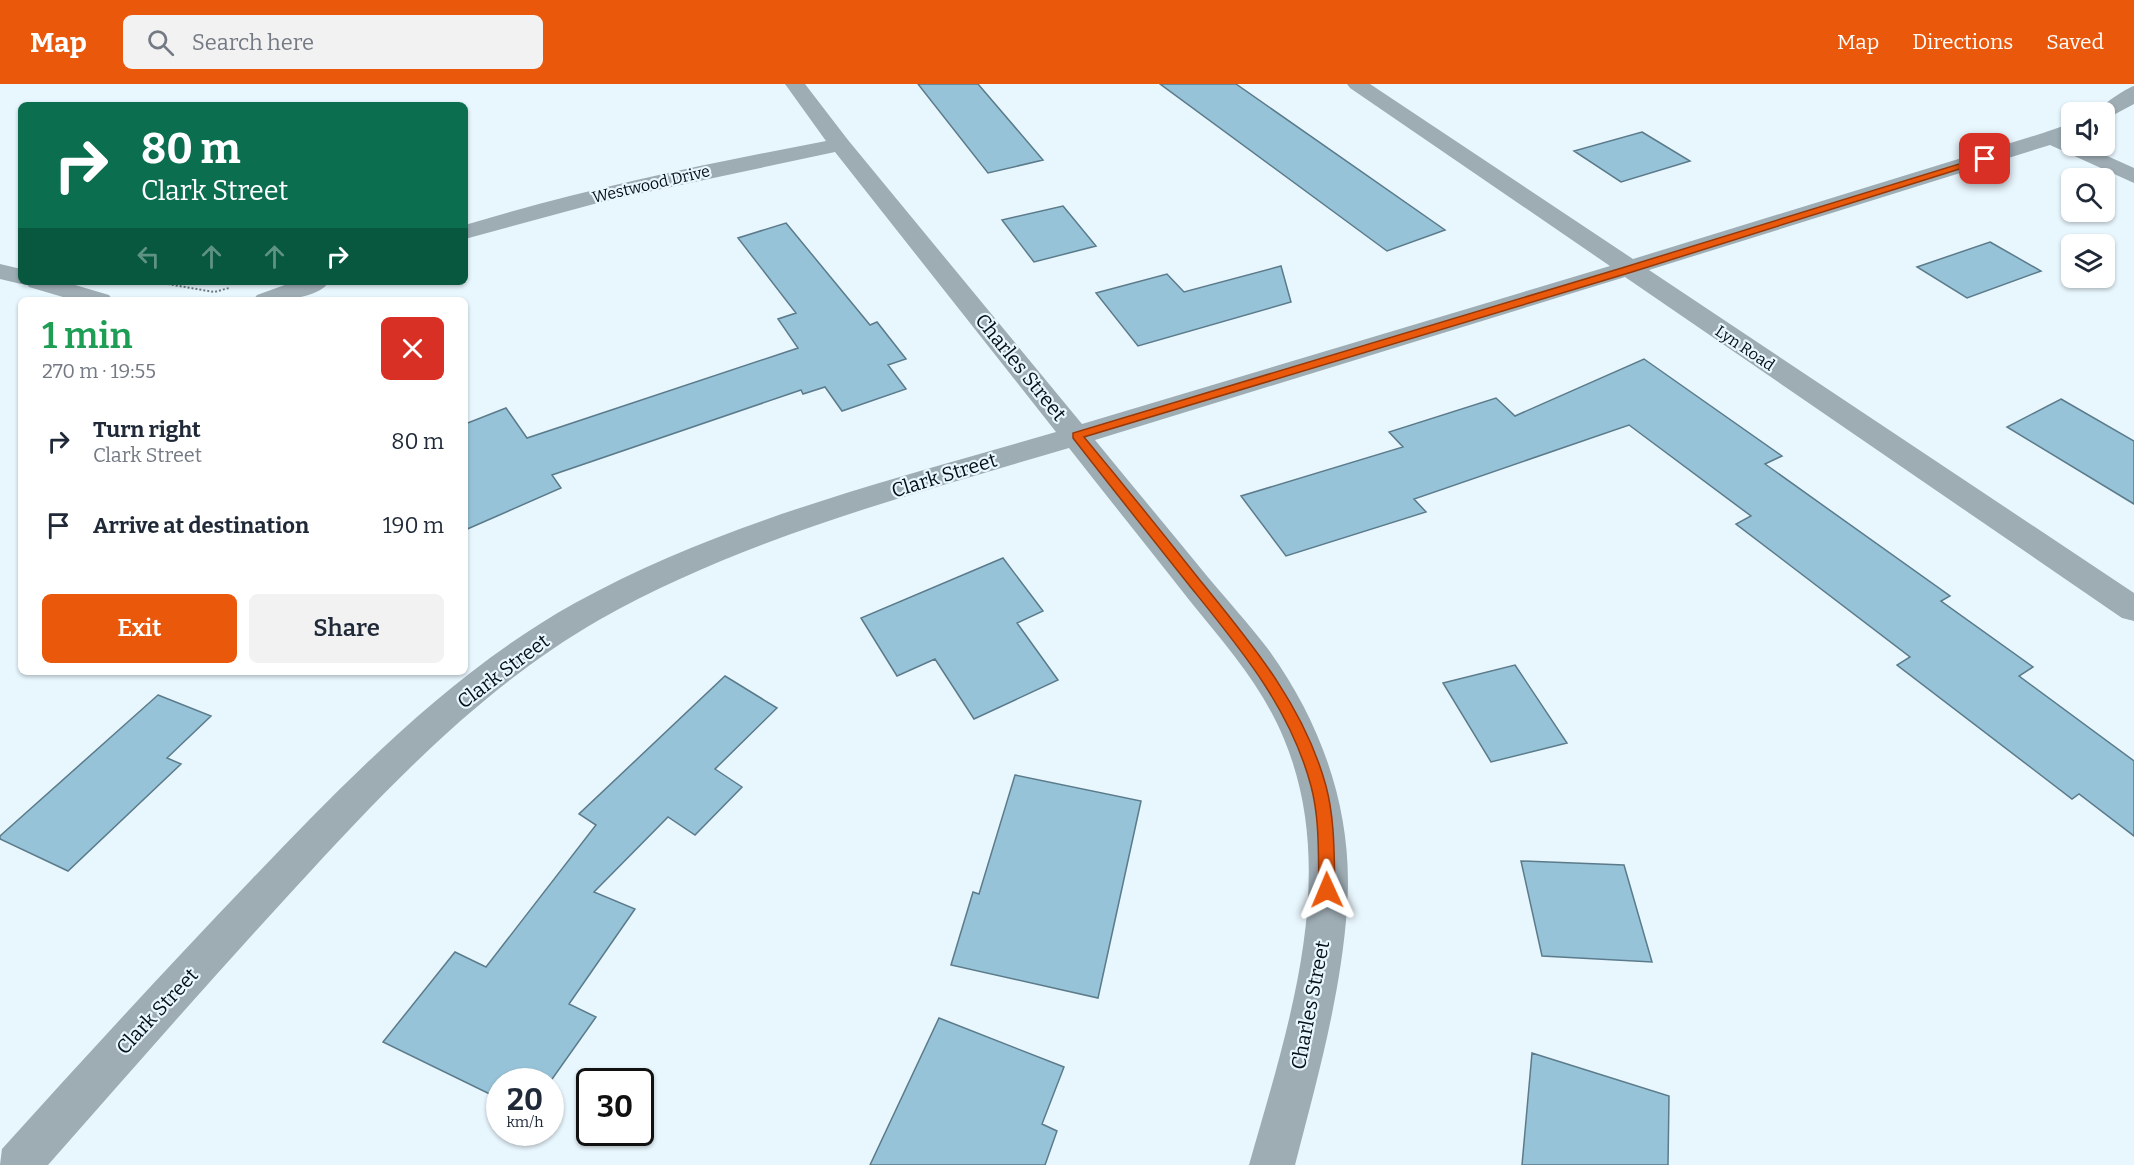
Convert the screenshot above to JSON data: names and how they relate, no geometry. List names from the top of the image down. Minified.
{"streets":{"street":["Westwood Drive","Lyn Road","Charles Street","Clark Street"]},"crossings":[["Westwood Drive","Charles Street"],["Lyn Road","Clark Street"],["Charles Street","Clark Street"]],"page":{"header":"Map","search":"Search here","nav":["Map","Directions","Saved"],"turn":["80 m","Clark Street"],"heading":["1 min","270 m · 19:55"],"list":[{"name":"Turn right","note":"Clark Street","value":"80 m"},{"name":"Arrive at destination","value":"190 m"}],"buttons":["Exit","Share"],"speed":"20 km/h","limit":"30"}}
